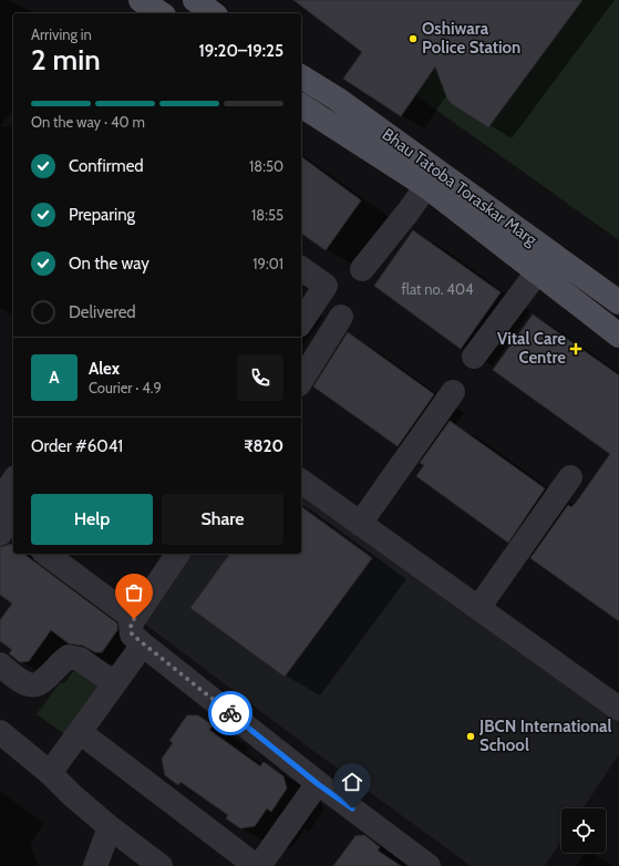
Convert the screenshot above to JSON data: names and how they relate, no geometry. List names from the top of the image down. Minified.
{"streets":{"main road":["Bhau Tatoba Toraskar Marg"]},"places":{"other":["Oshiwara Police Station","JBCN International School"],"health":["Vital Care Centre"]},"house_numbers":["flat no. 404"],"page":{"heading":["2 min","Arriving in","19:20–19:25"],"panel":["Alex","Courier · 4.9","Order #6041","₹820"],"bar":"On the way · 40 m","list":[["Confirmed","18:50"],["Preparing","18:55"],["On the way","19:01"],"Delivered"],"round":"A","buttons":["Help","Share"]}}
